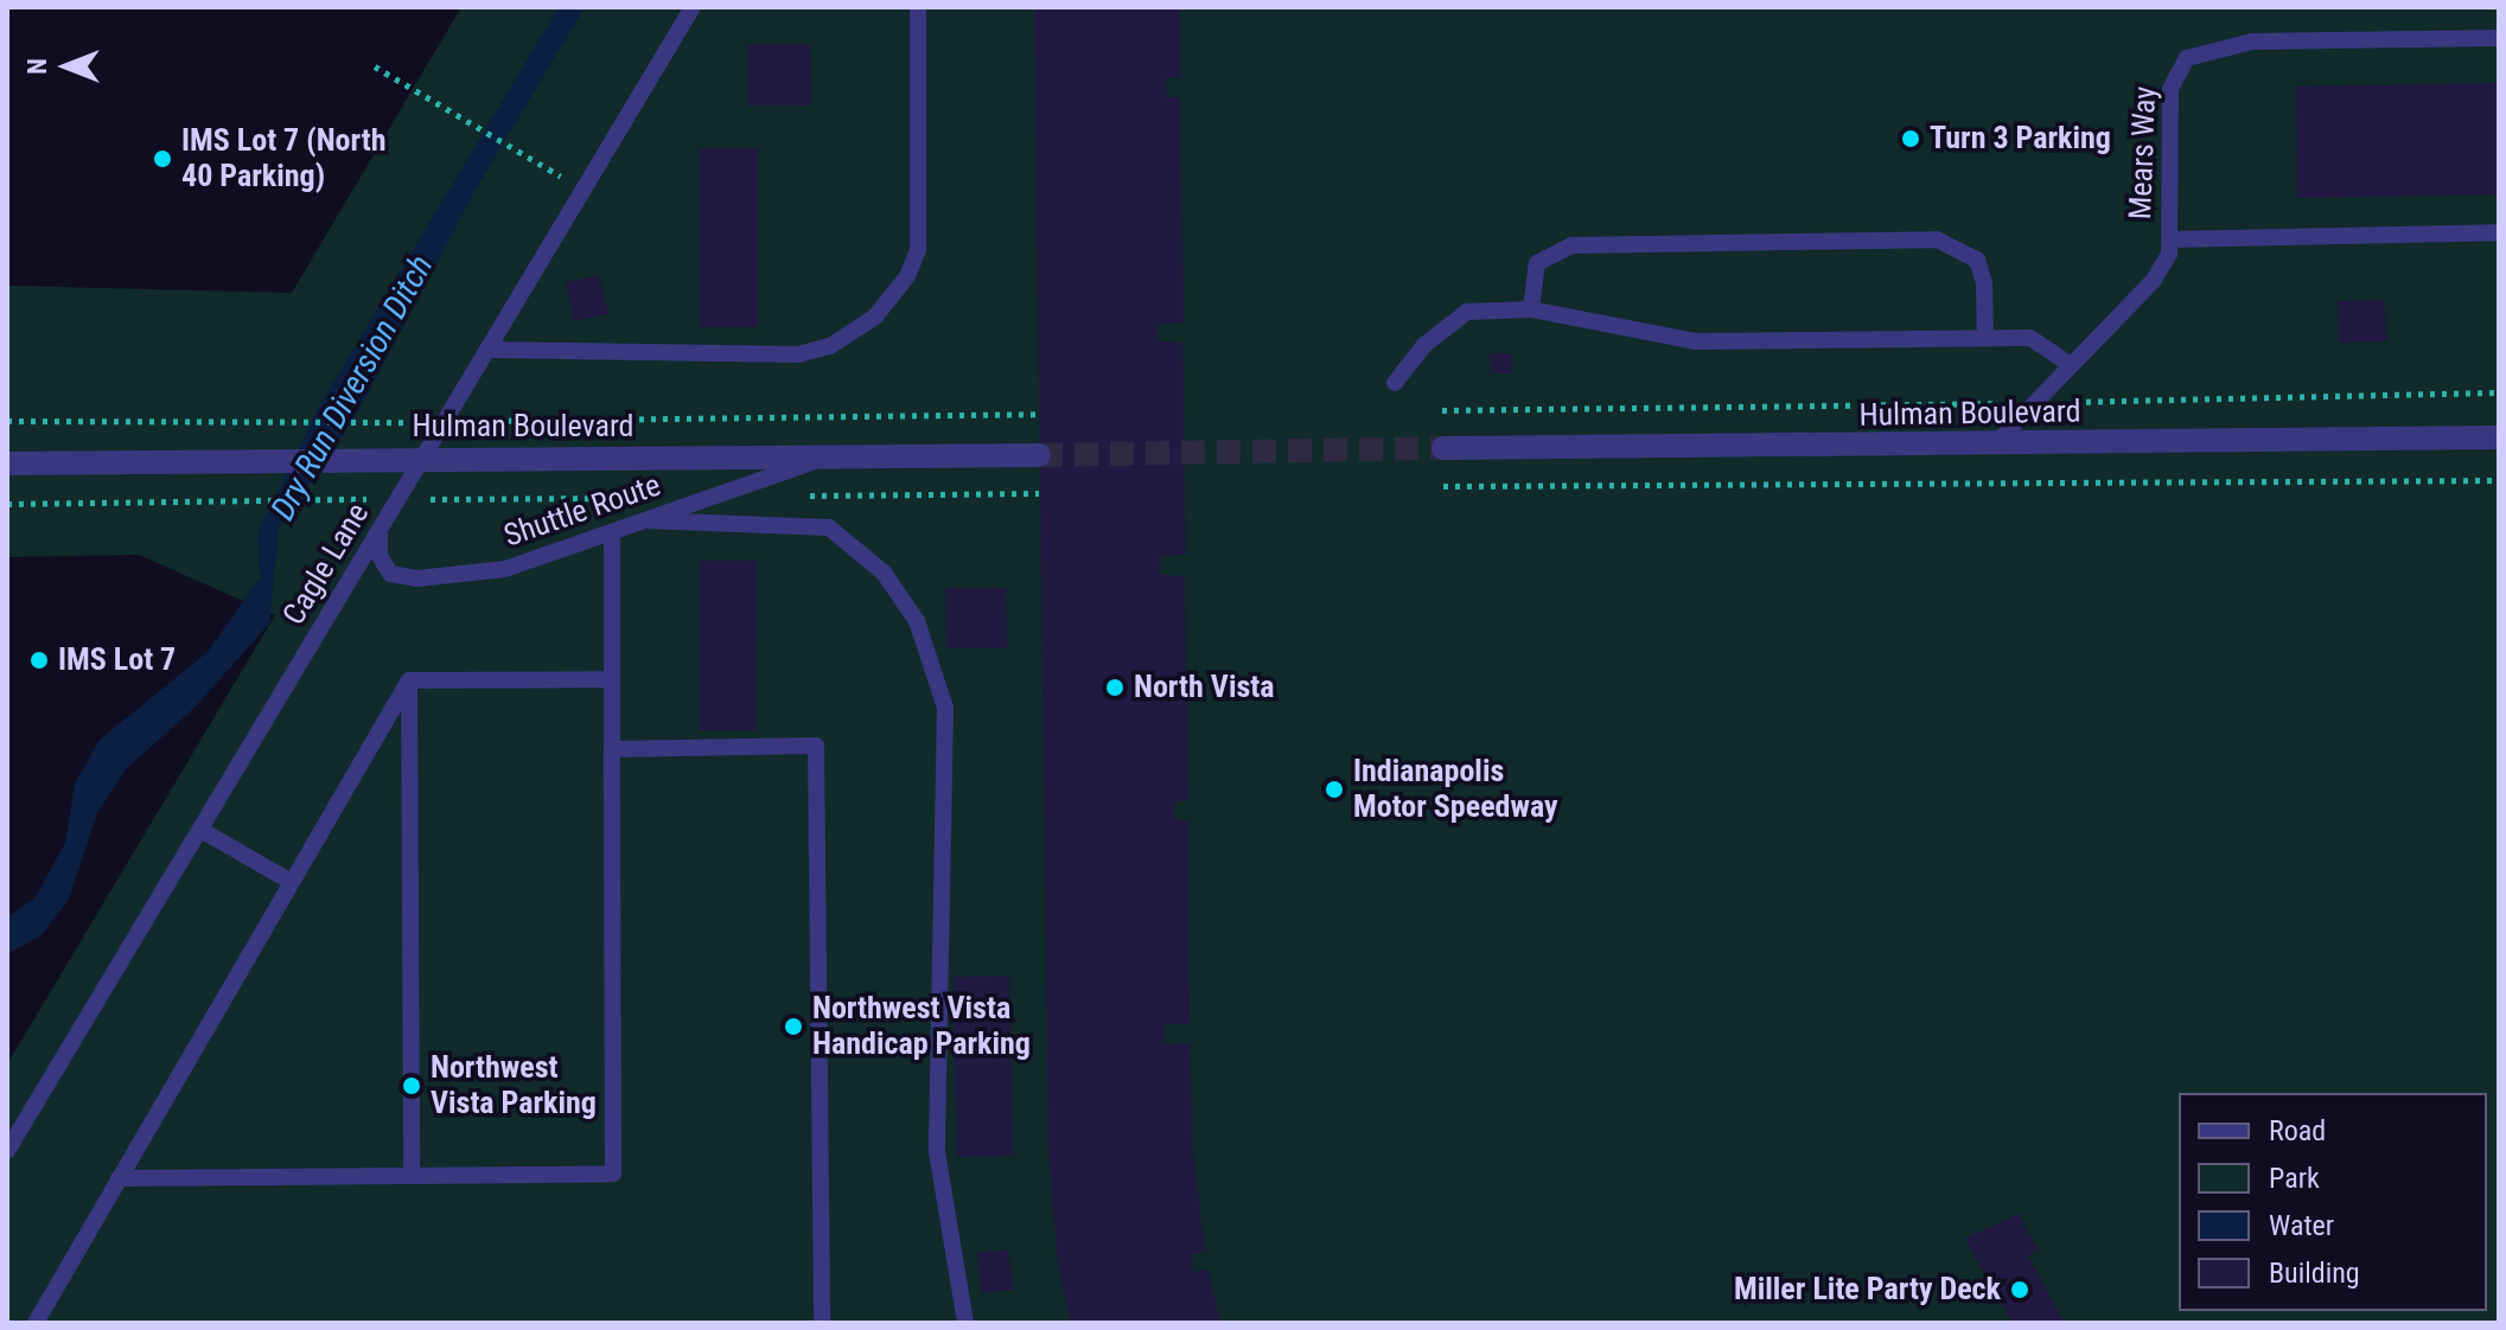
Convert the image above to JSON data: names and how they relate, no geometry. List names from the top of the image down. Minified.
{"streets":{"street":["Hulman Boulevard"],"lane":["Mears Way","Shuttle Route","Cagle Lane"]},"crossings":[["Mears Way","Hulman Boulevard"],["Hulman Boulevard","Shuttle Route"],["Hulman Boulevard","Cagle Lane"],["Shuttle Route","Cagle Lane"]],"water":["Dry Run Diversion Ditch"],"places":["Turn 3 Parking","IMS Lot 7 (North 40 Parking)","IMS Lot 7","North Vista","Indianapolis Motor Speedway","Northwest Vista Handicap Parking","Northwest Vista Parking","Miller Lite Party Deck"],"legend":["Road","Park","Water","Building"],"north":"left"}
